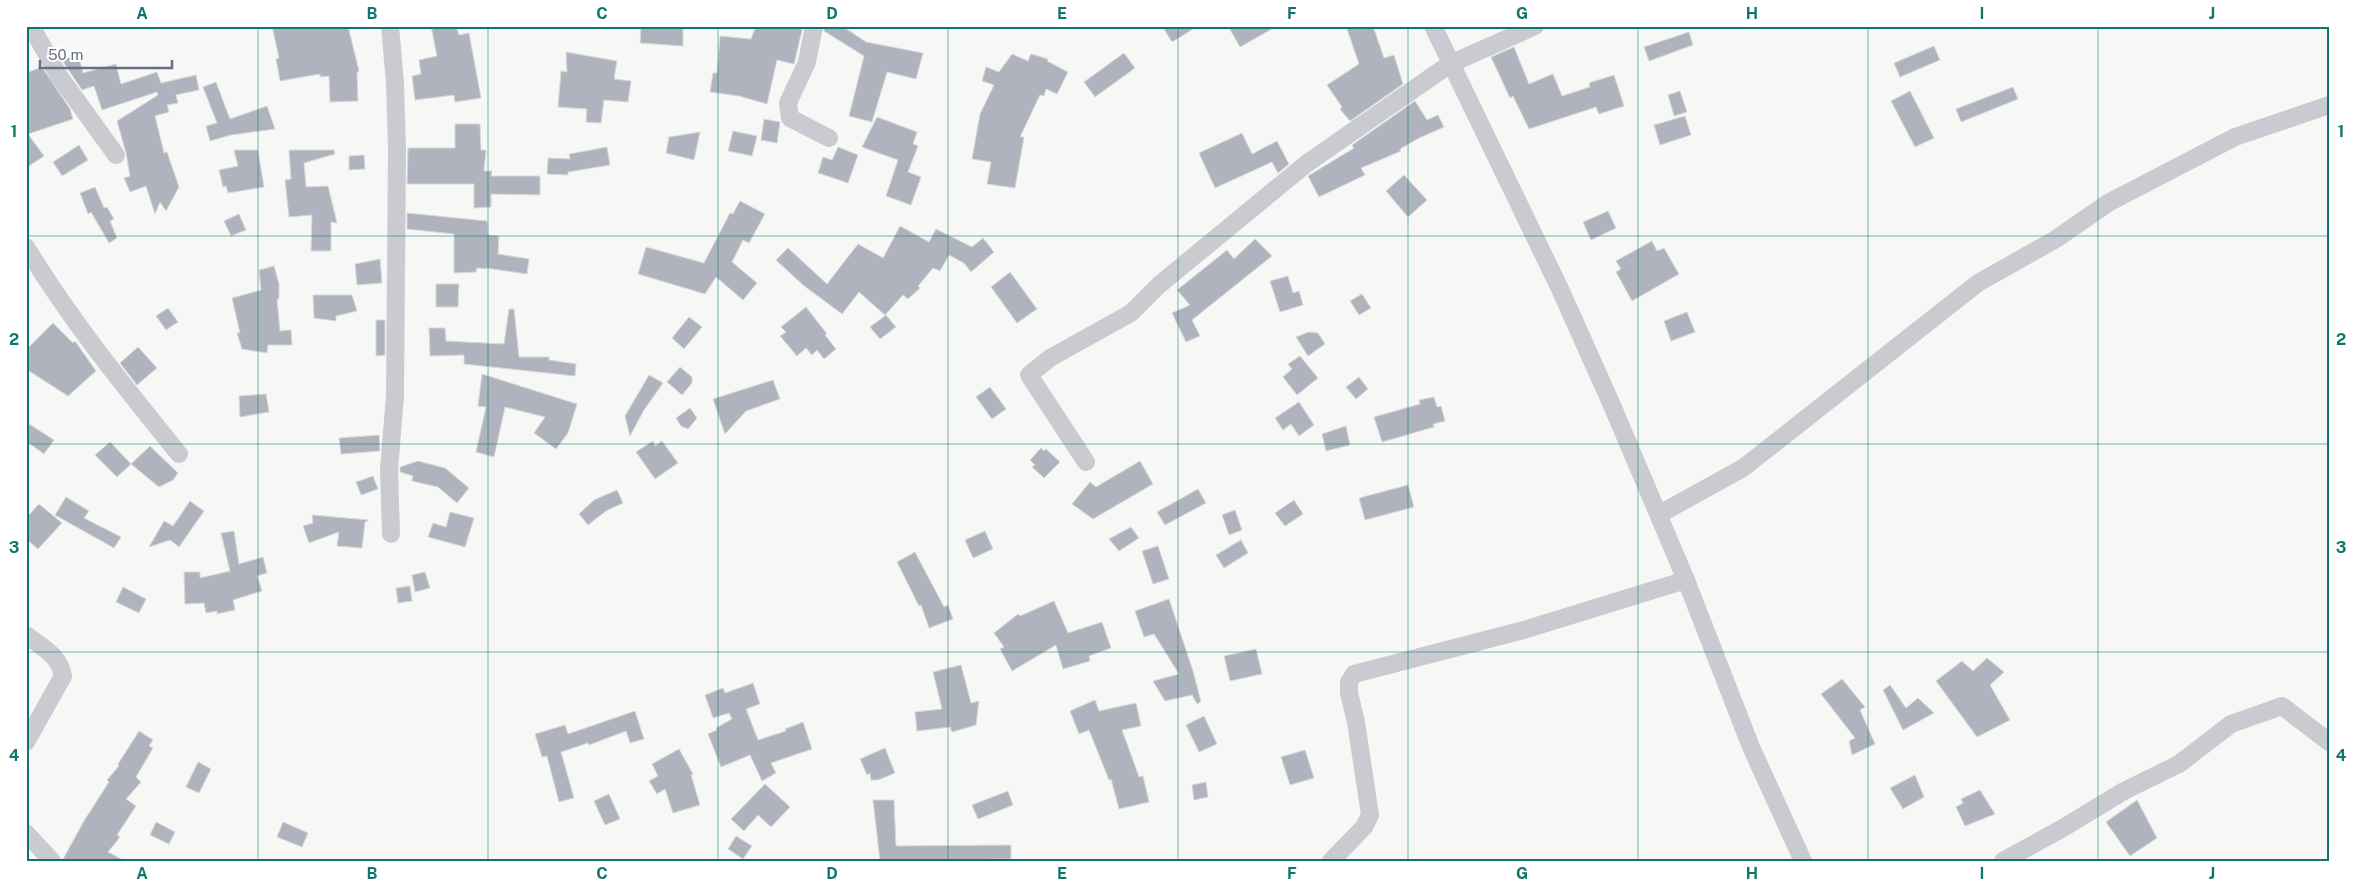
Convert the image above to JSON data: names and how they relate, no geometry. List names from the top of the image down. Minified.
{"scale_bar":"50 m","grid":{"columns":["A","B","C","D","E","F","G","H","I","J"],"rows":["1","2","3","4"]}}
